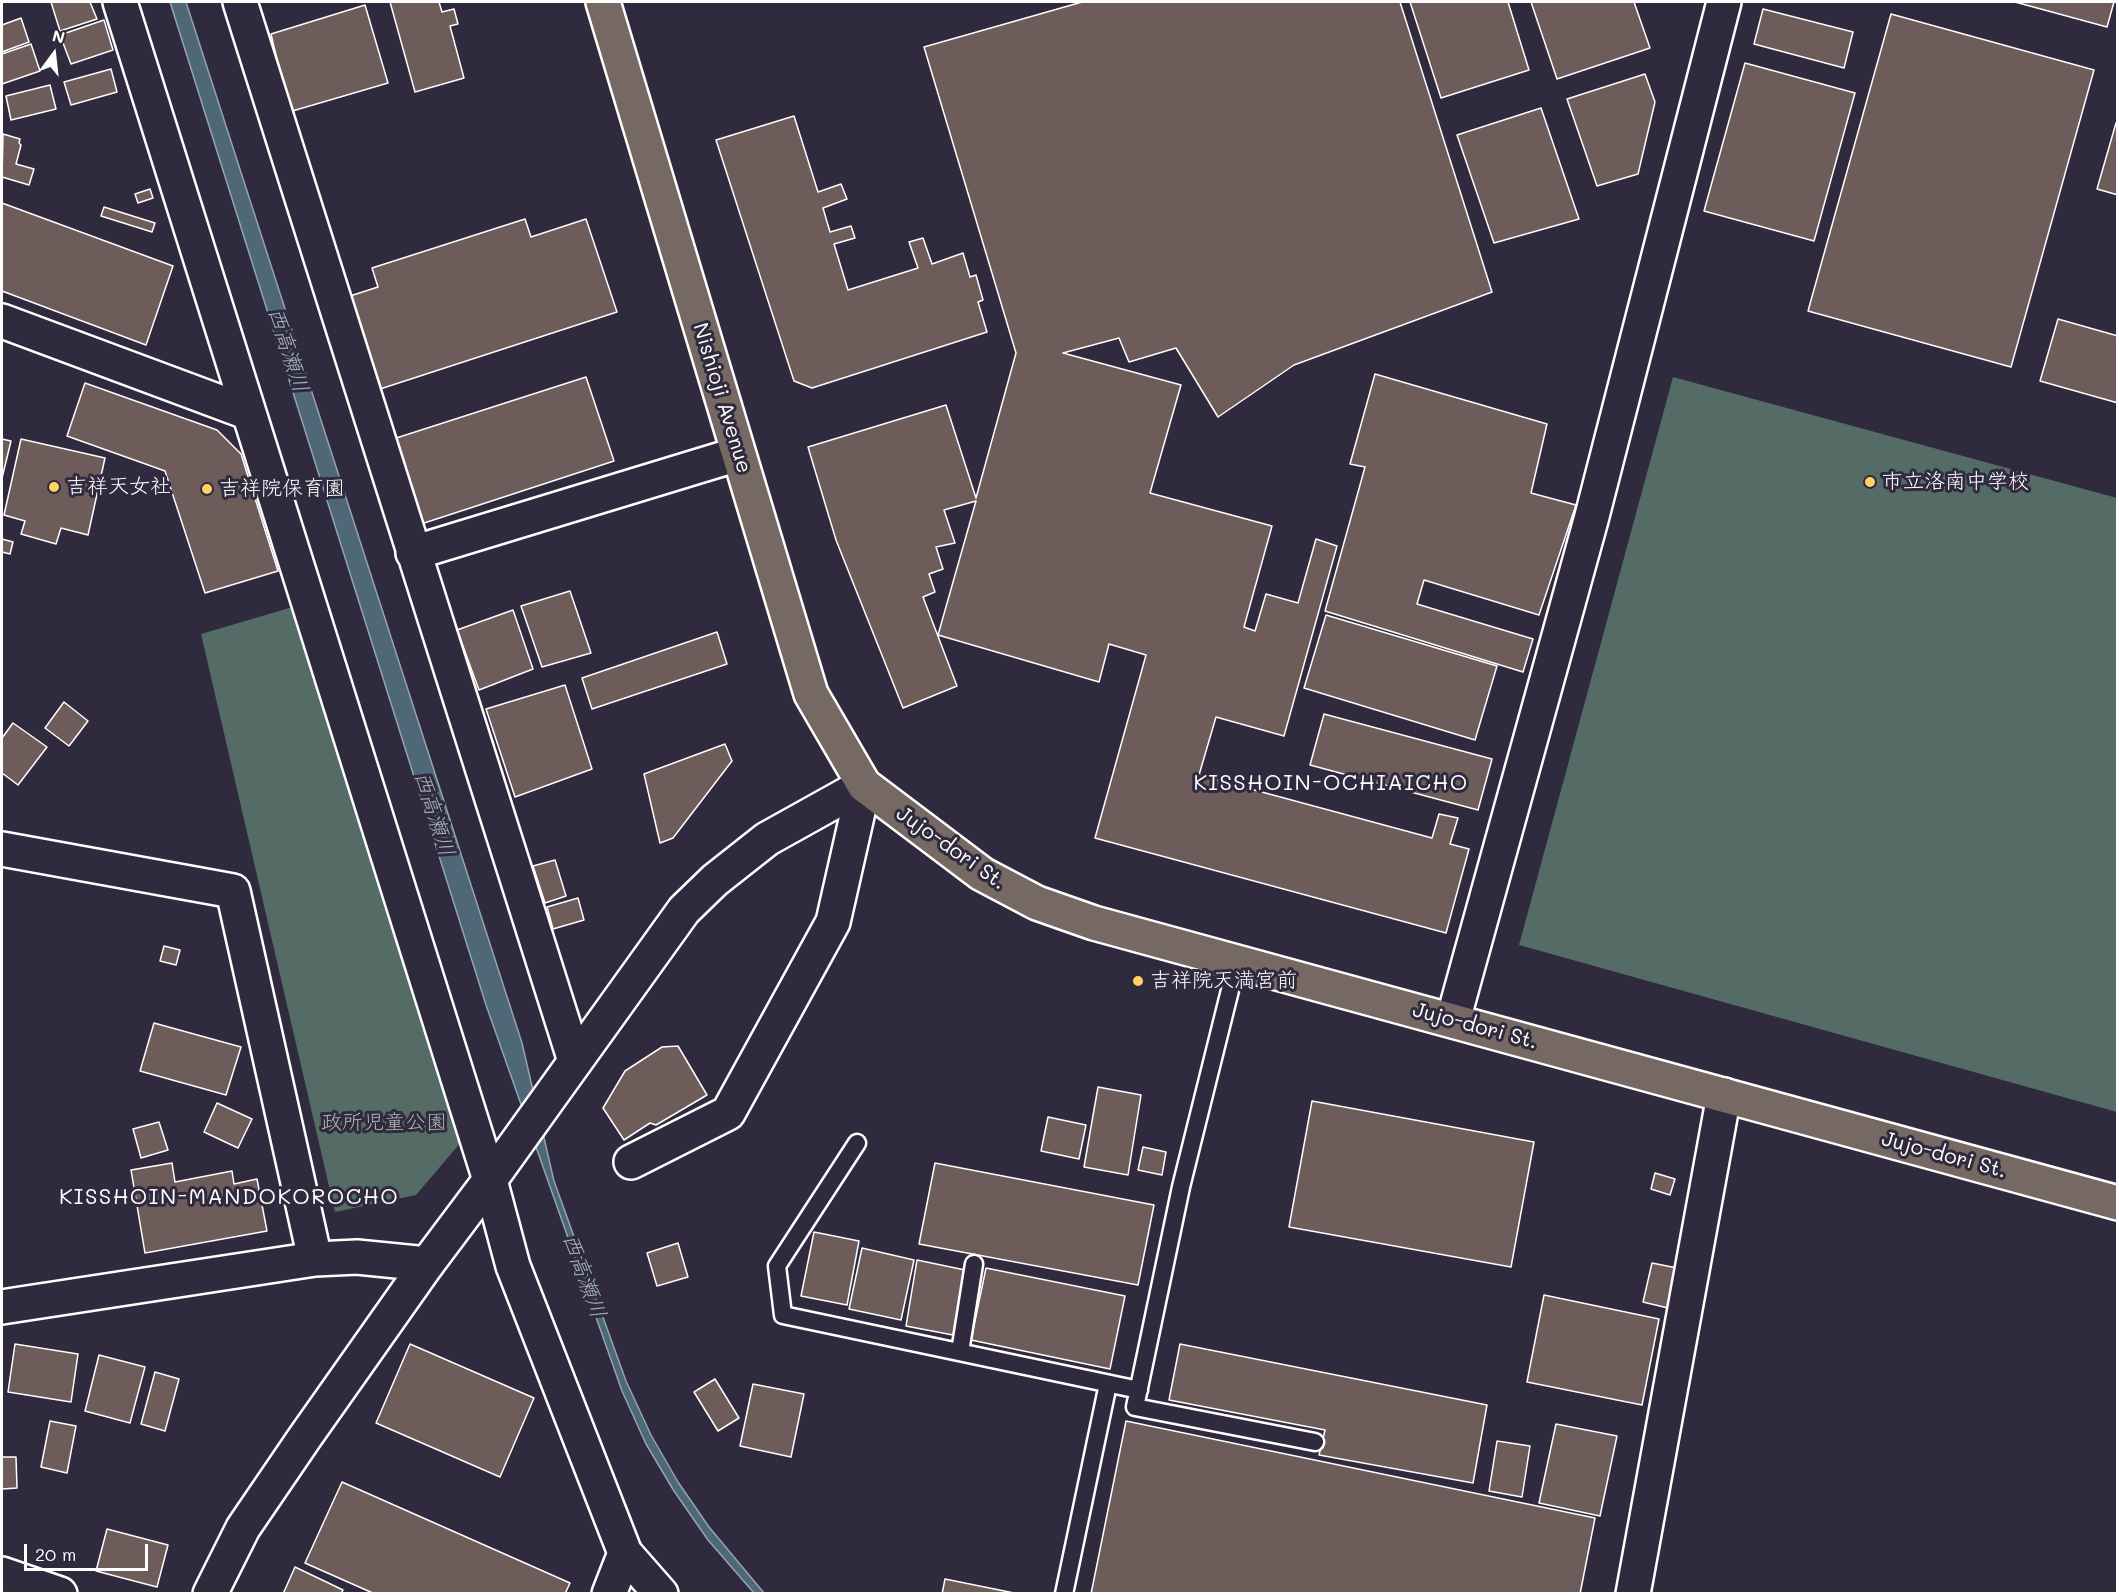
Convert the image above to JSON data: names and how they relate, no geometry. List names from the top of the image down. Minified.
{"streets":{"main road":["Nishioji Avenue","Jujo-dori St."]},"crossings":[["Nishioji Avenue","Jujo-dori St."]],"districts":["KISSHOIN-OCHIAICHO","KISSHOIN-MANDOKOROCHO"],"water":["西高瀬川"],"parks":["政所児童公園"],"places":["市立洛南中学校","吉祥天女社","吉祥院保育園","吉祥院天満宮前"],"scale_bar":"20 m","north":"top"}
